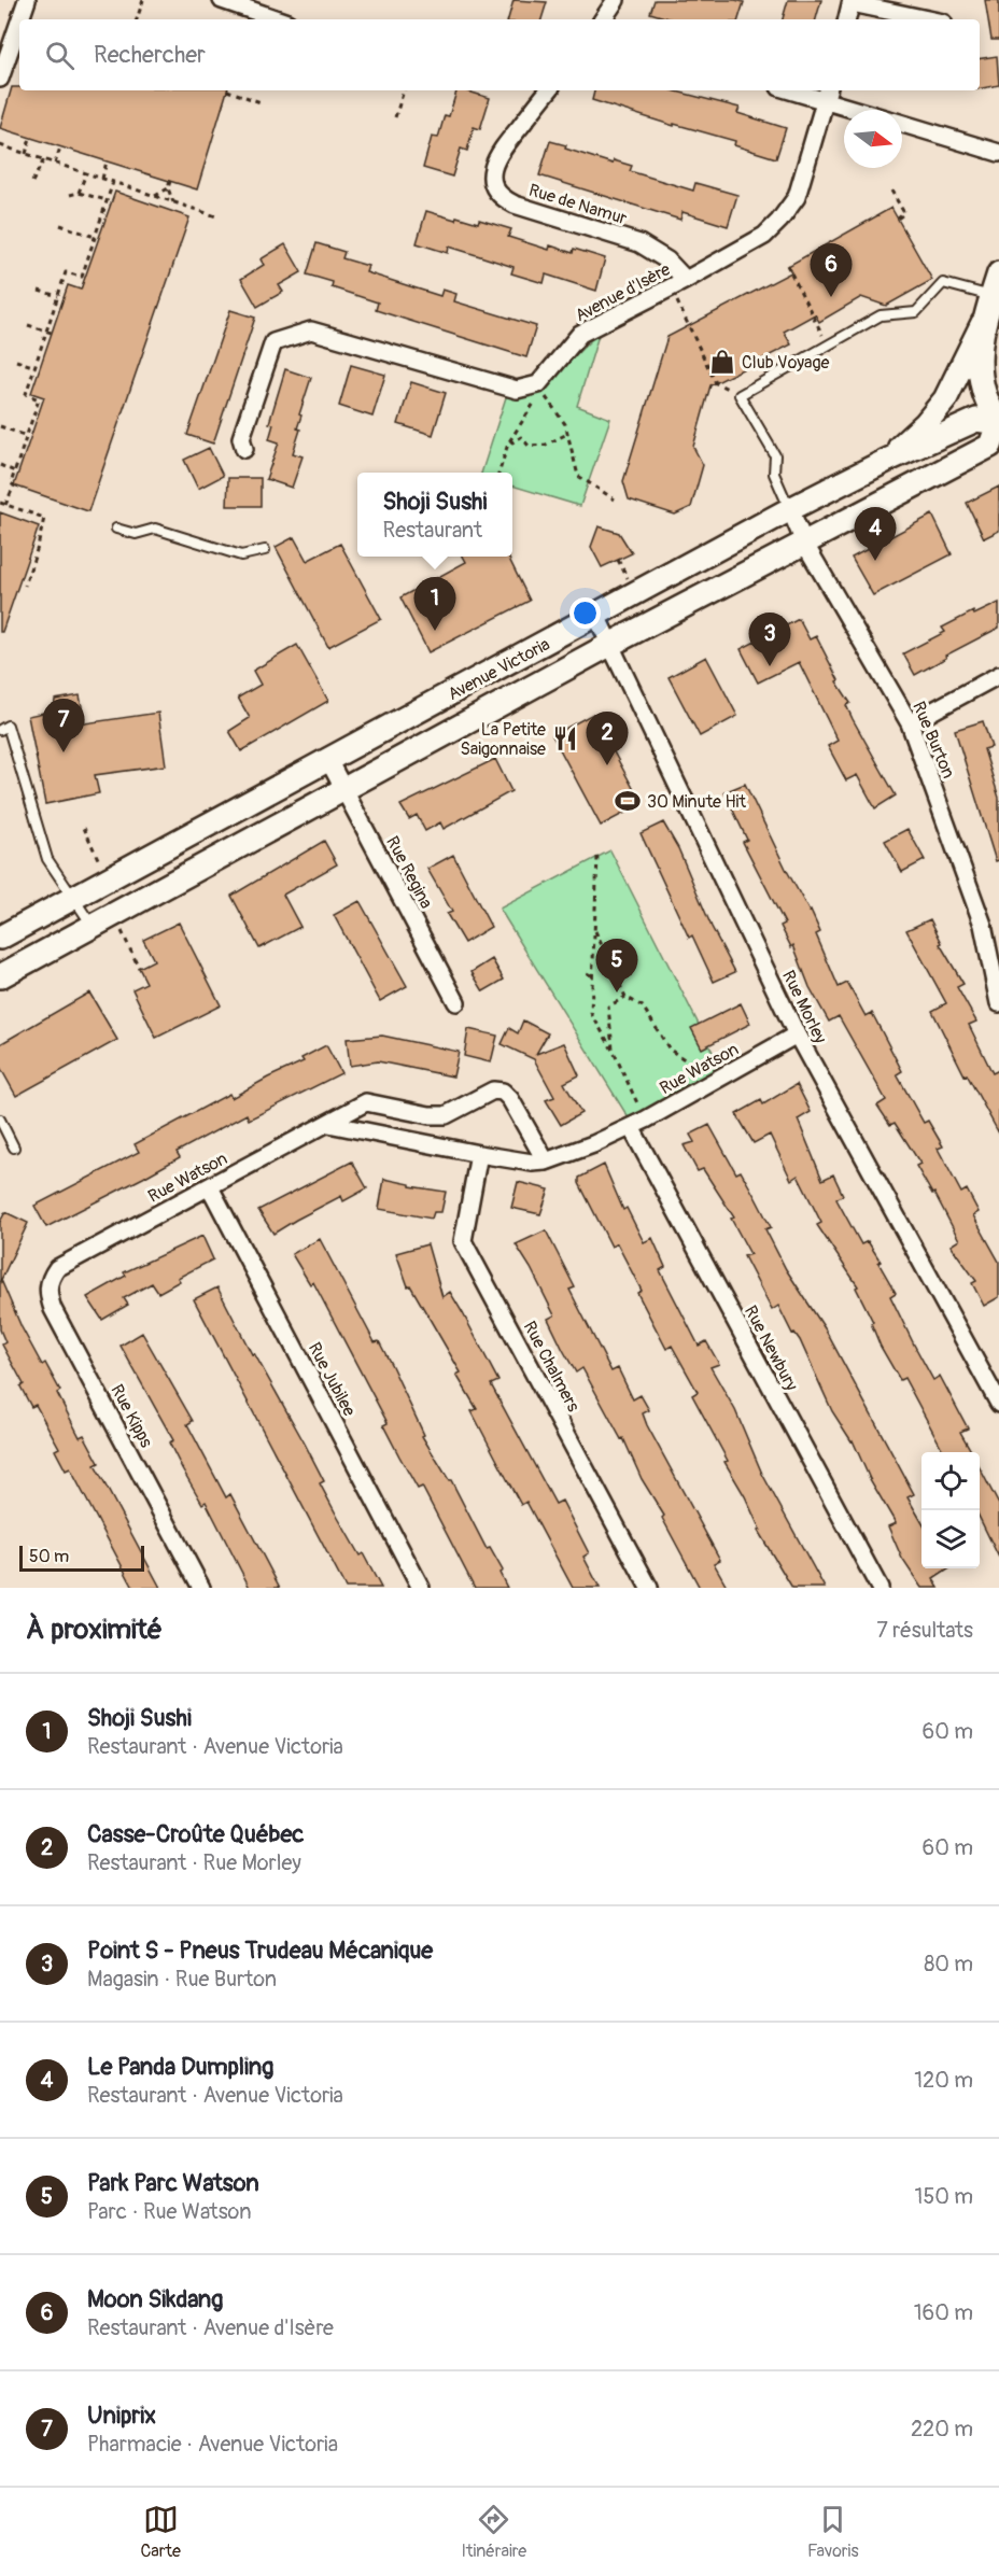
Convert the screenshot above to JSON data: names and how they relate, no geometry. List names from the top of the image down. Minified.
{"streets":{"main road":["Avenue Victoria"],"street":["Rue de Namur","Avenue d'Isère","Rue Burton","Rue Regina","Rue Morley","Rue Watson","Rue Newbury","Rue Chalmers","Rue Jubilee","Rue Kipps"]},"crossings":[["Rue de Namur","Avenue d'Isère"],["Avenue Victoria","Rue Burton"],["Avenue Victoria","Rue Regina"],["Avenue Victoria","Rue Morley"],["Rue Morley","Rue Watson"],["Rue Watson","Rue Newbury"],["Rue Watson","Rue Chalmers"],["Rue Watson","Rue Jubilee"],["Rue Watson","Rue Kipps"]],"places":{"shop":["Club Voyage"],"restaurant":["La Petite Saigonnaise"],"sports":["30 Minute Hit"]},"scale_bar":"50 m","north":"right","page":{"search":"Rechercher","pins":["6","4","1","3","7","2","5"],"popup":["Shoji Sushi","Restaurant"],"scale":"50 m","heading":["À proximité","7 résultats"],"list":[{"mark":"1","name":"Shoji Sushi","note":"Restaurant · Avenue Victoria","value":"60 m"},{"mark":"2","name":"Casse-Croûte Québec","note":"Restaurant · Rue Morley","value":"60 m"},{"mark":"3","name":"Point S - Pneus Trudeau Mécanique","note":"Magasin · Rue Burton","value":"80 m"},{"mark":"4","name":"Le Panda Dumpling","note":"Restaurant · Avenue Victoria","value":"120 m"},{"mark":"5","name":"Park Parc Watson","note":"Parc · Rue Watson","value":"150 m"},{"mark":"6","name":"Moon Sikdang","note":"Restaurant · Avenue d'Isère","value":"160 m"},{"mark":"7","name":"Uniprix","note":"Pharmacie · Avenue Victoria","value":"220 m"}],"nav":["Carte","Itinéraire","Favoris"]}}
